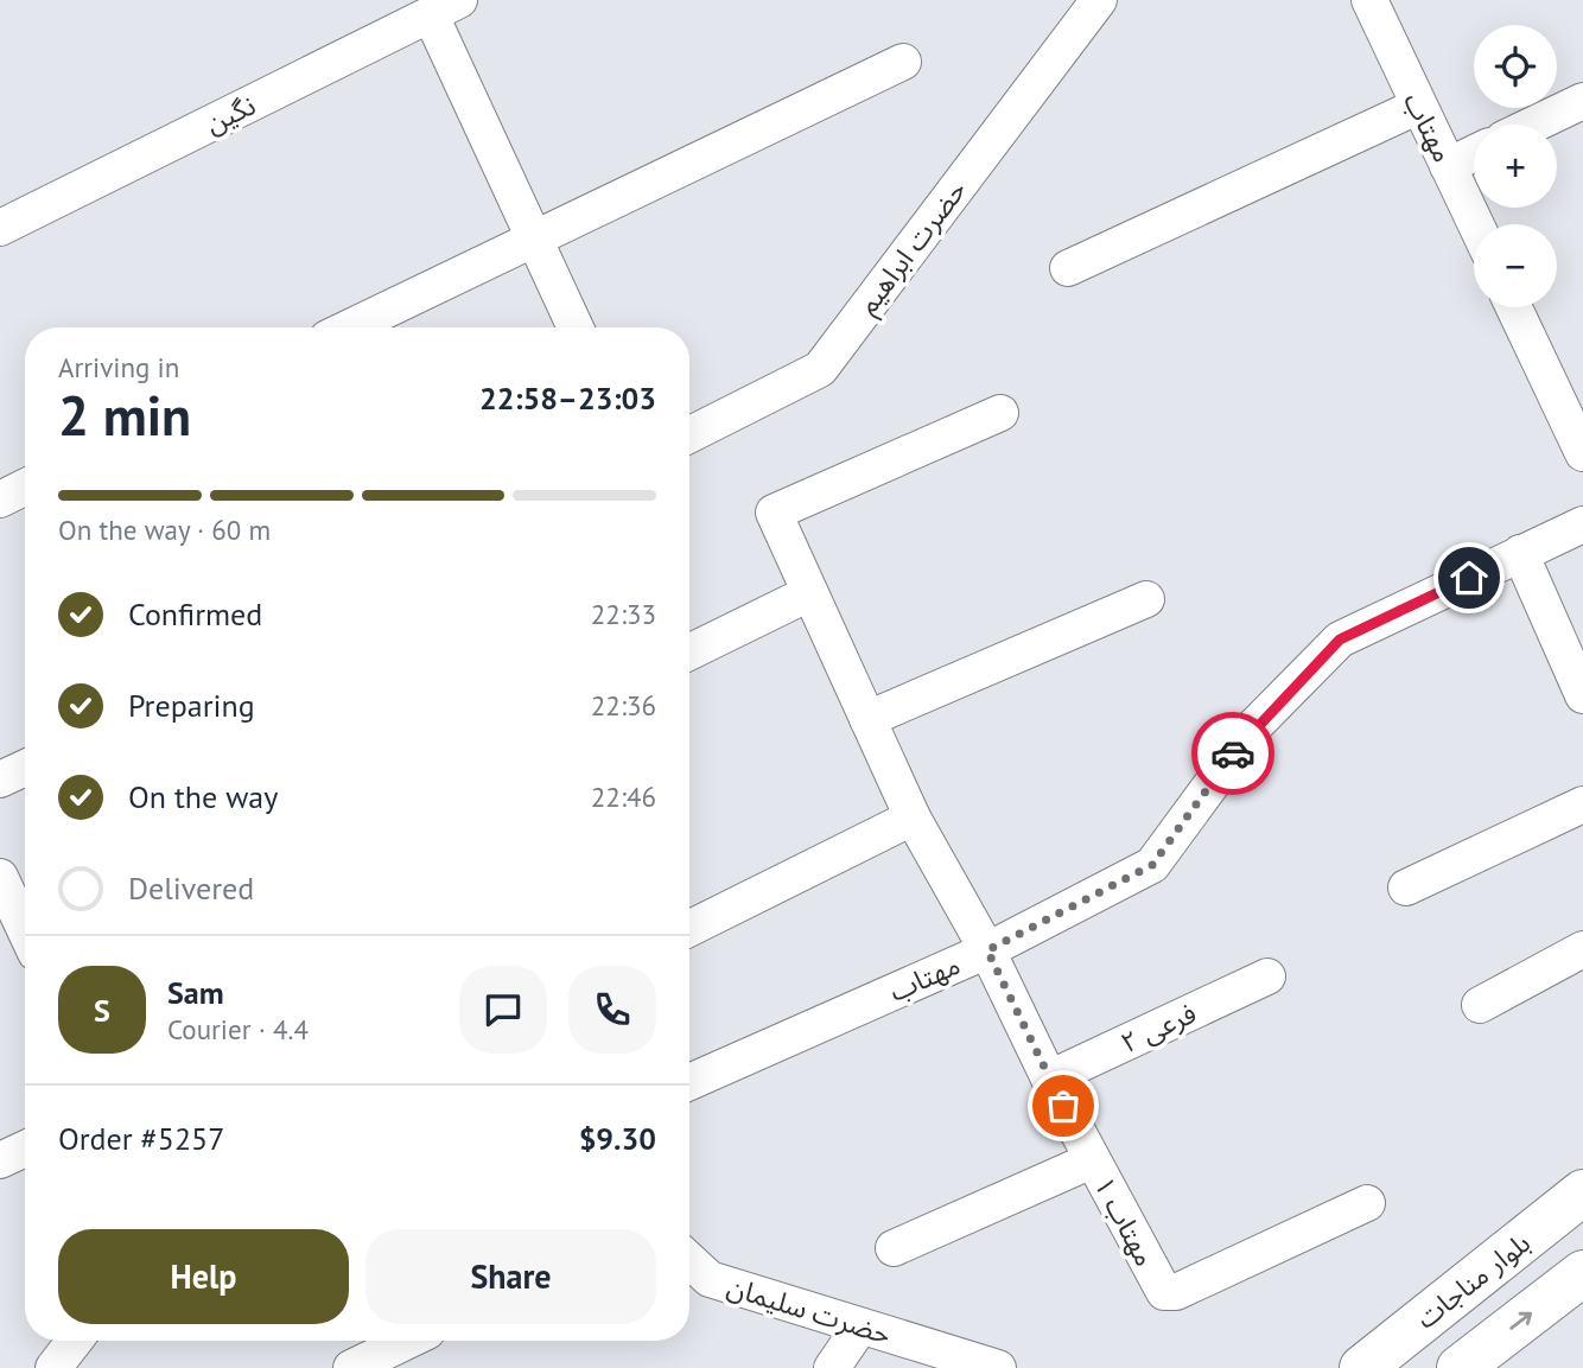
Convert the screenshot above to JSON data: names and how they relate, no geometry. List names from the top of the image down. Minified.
{"streets":{"main road":["بلوار مناجات"],"street":["نگین","مهتاب","حضرت ابراهیم","فرعی ۲","مهتاب ۱","حضرت سلیمان"]},"crossings":[["مهتاب","مهتاب ۱"],["فرعی ۲","مهتاب ۱"]],"page":{"map_buttons":["+","−"],"heading":["2 min","Arriving in","22:58–23:03"],"panel":["Sam","Courier · 4.4","Order #5257","$9.30"],"bar":"On the way · 60 m","list":[["Confirmed","22:33"],["Preparing","22:36"],["On the way","22:46"],"Delivered"],"round":"S","buttons":["Help","Share"]}}
